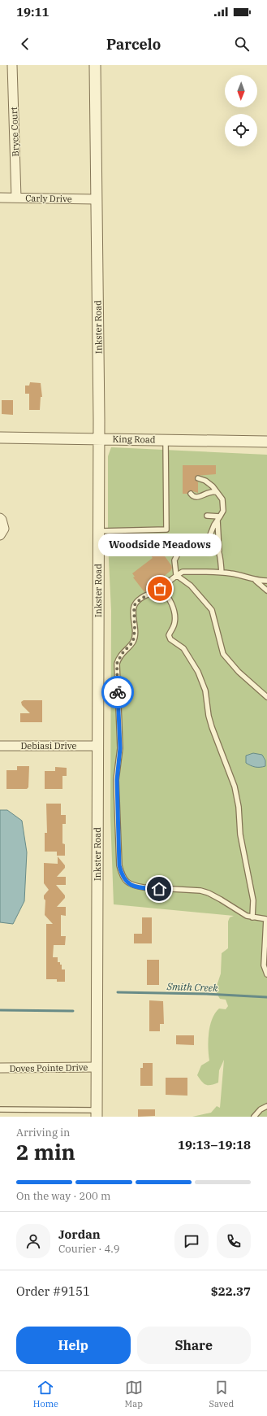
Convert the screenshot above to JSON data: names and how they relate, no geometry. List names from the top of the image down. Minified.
{"streets":{"street":["Bryce Court","Carly Drive","Inkster Road","King Road","Debiasi Drive","Doves Pointe Drive"]},"crossings":[["Bryce Court","Carly Drive"],["Carly Drive","Inkster Road"],["Inkster Road","King Road"],["Inkster Road","Debiasi Drive"],["Inkster Road","Doves Pointe Drive"]],"water":["Smith Creek"],"places":["Woodside Meadows"],"north":"bottom","page":{"status":"19:11","header":"Parcelo","bubble":"Woodside Meadows","heading":["2 min","Arriving in","19:13–19:18"],"panel":["Jordan","Courier · 4.9","Order #9151","$22.37"],"bar":"On the way · 200 m","buttons":["Help","Share"],"tabs":["Home","Map","Saved"]}}
